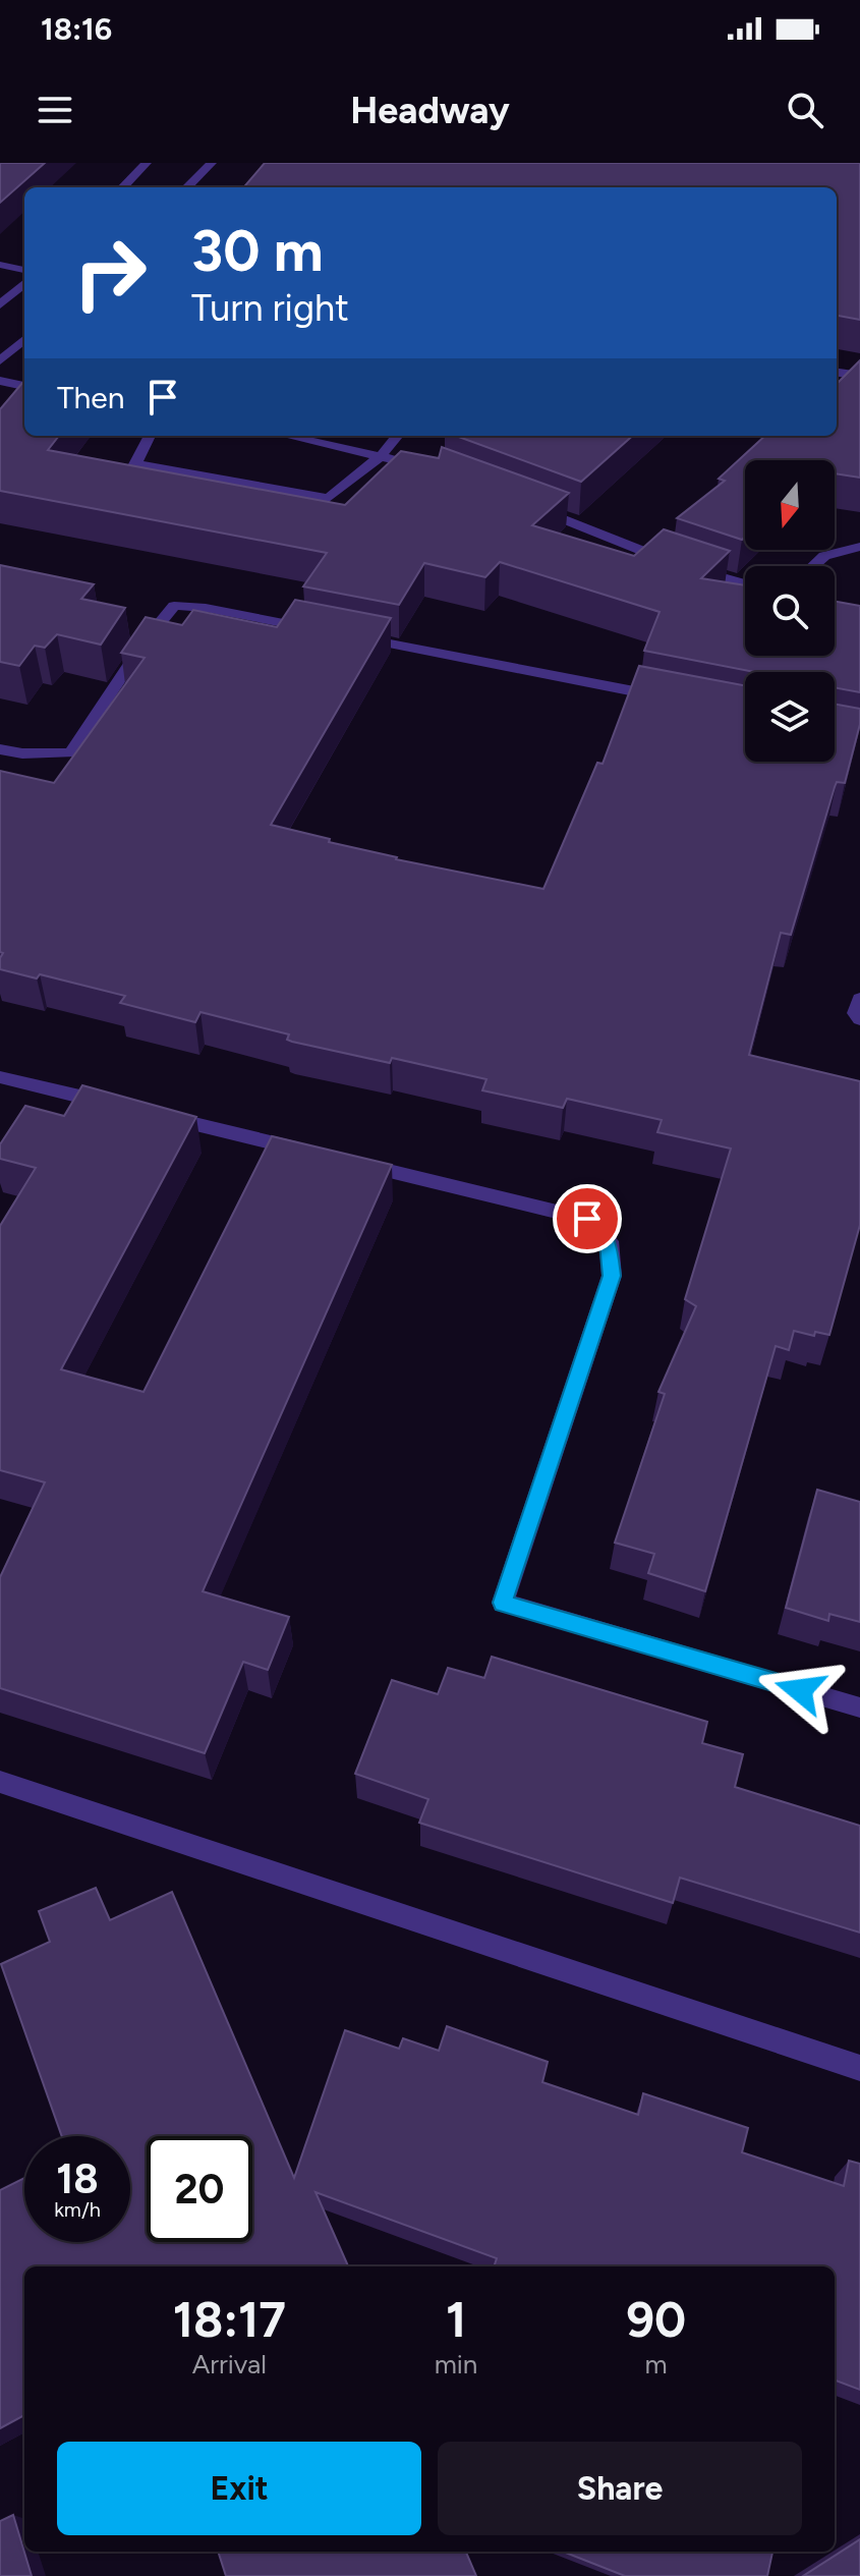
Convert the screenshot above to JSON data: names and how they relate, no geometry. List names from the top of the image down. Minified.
{"north":"bottom","page":{"status":"18:16","header":"Headway","turn":["30 m","Turn right"],"then":"Then","speed":"18 km/h","limit":"20","eta":["18:17","Arrival","1","min","90","m"],"buttons":["Exit","Share"]}}
